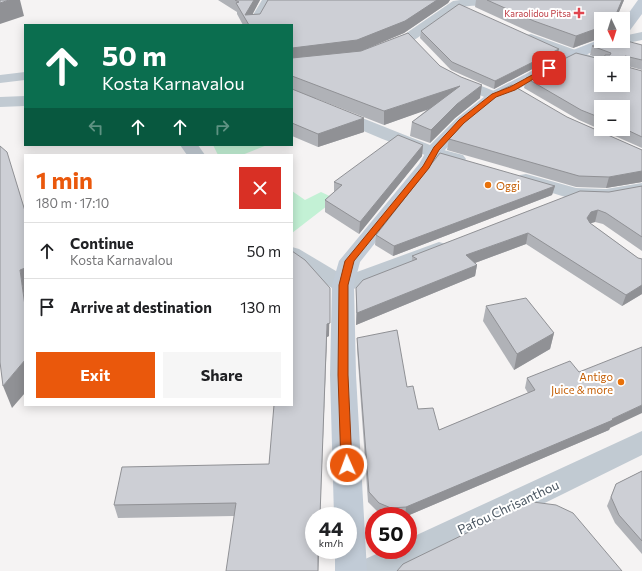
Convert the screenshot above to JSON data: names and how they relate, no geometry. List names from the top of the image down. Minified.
{"streets":{"street":["Pafou Chrisanthou"]},"places":{"health":["Karaolidou Pitsa"],"other":["Oggi","Antigo Juice & more"]},"north":"bottom","page":{"map_buttons":["+","−"],"turn":["50 m","Kosta Karnavalou"],"heading":["1 min","180 m · 17:10"],"list":[{"name":"Continue","note":"Kosta Karnavalou","value":"50 m"},{"name":"Arrive at destination","value":"130 m"}],"buttons":["Exit","Share"],"speed":"44 km/h","limit":"50"}}
